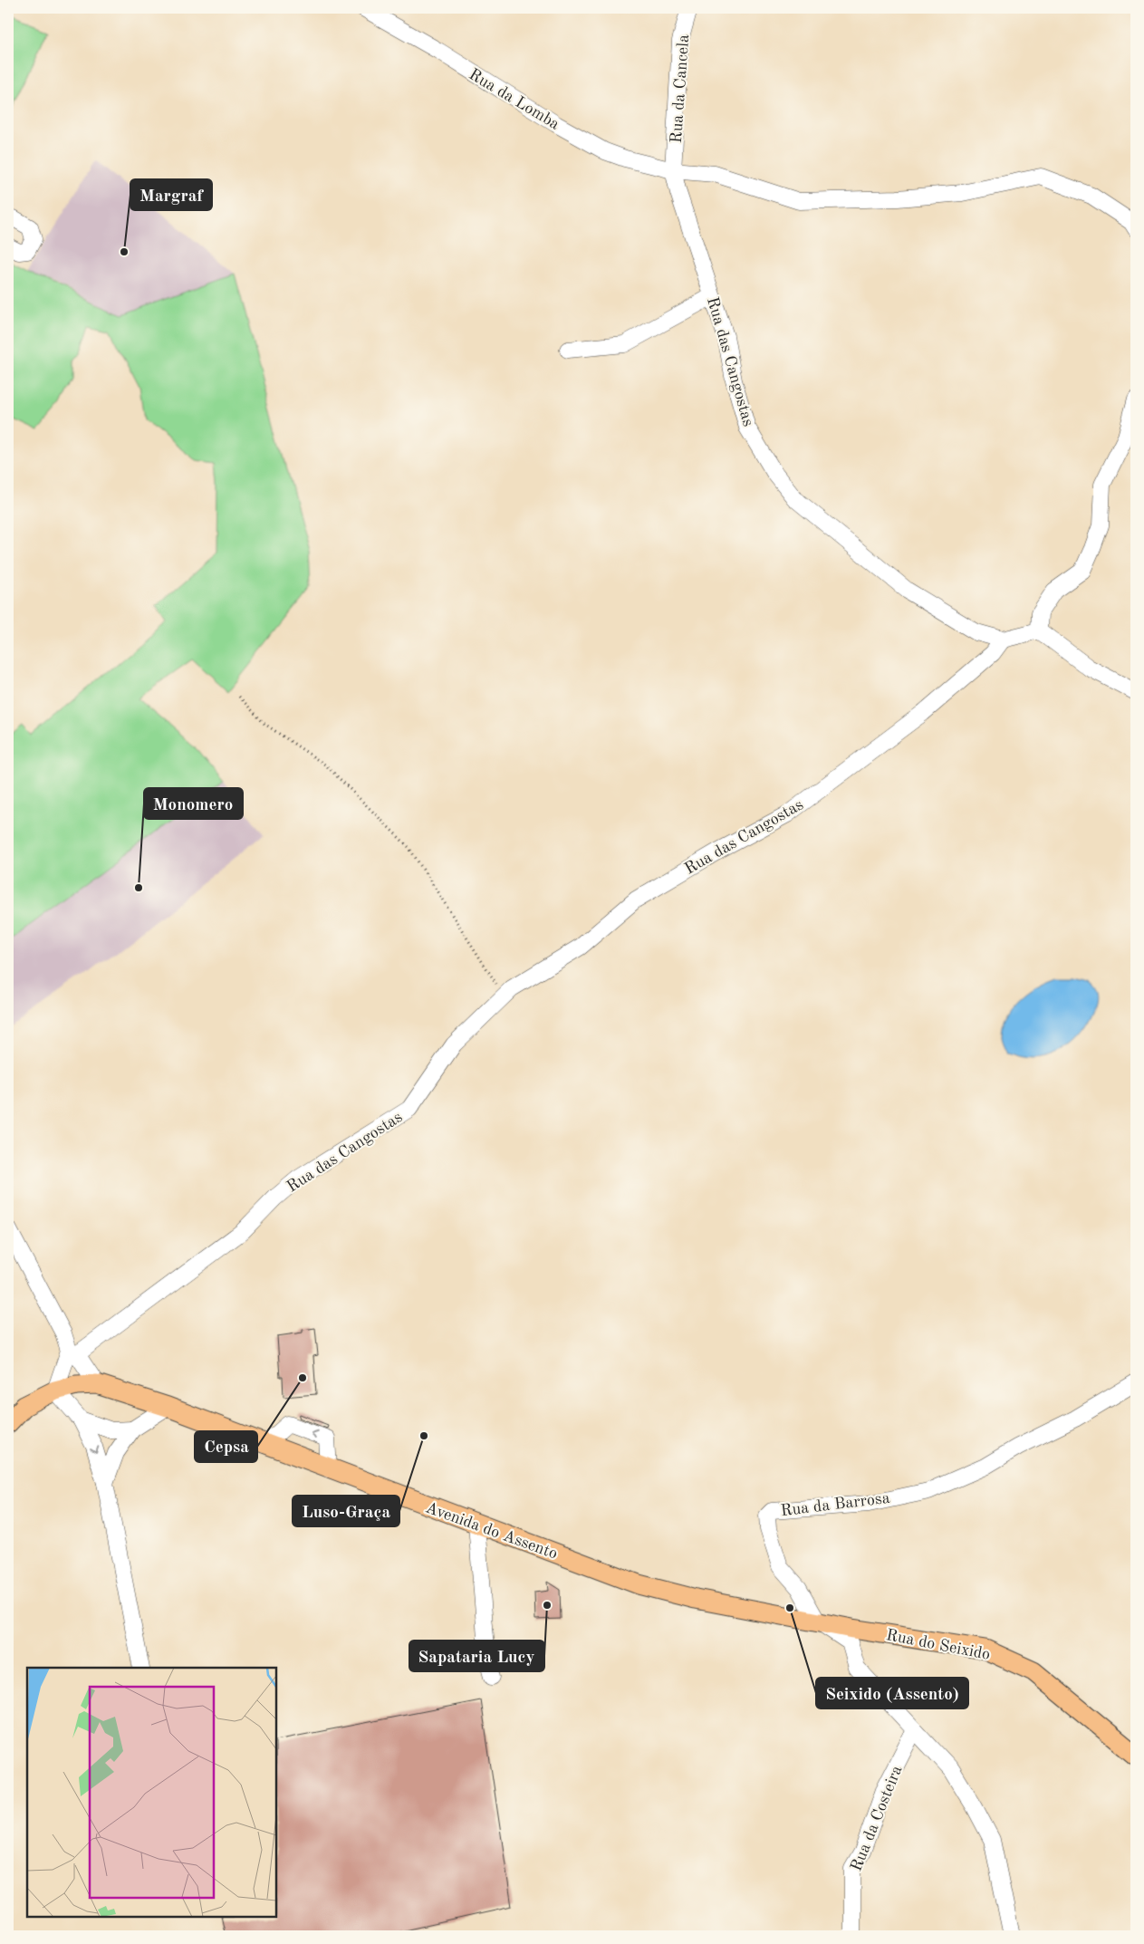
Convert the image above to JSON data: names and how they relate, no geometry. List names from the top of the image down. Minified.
{"streets":{"main road":["Avenida do Assento","Rua do Seixido"],"street":["Rua da Cancela","Rua da Lomba","Rua das Cangostas","Rua da Barrosa","Rua da Costeira"]},"crossings":[["Rua da Cancela","Rua da Lomba"],["Rua da Cancela","Rua das Cangostas"],["Rua da Lomba","Rua das Cangostas"],["Rua da Barrosa","Avenida do Assento"],["Rua da Barrosa","Rua do Seixido"],["Rua da Barrosa","Rua da Costeira"],["Avenida do Assento","Rua do Seixido"]],"places":["Margraf","Monomero","Cepsa","Luso-Graça","Sapataria Lucy","Seixido (Assento)"]}
